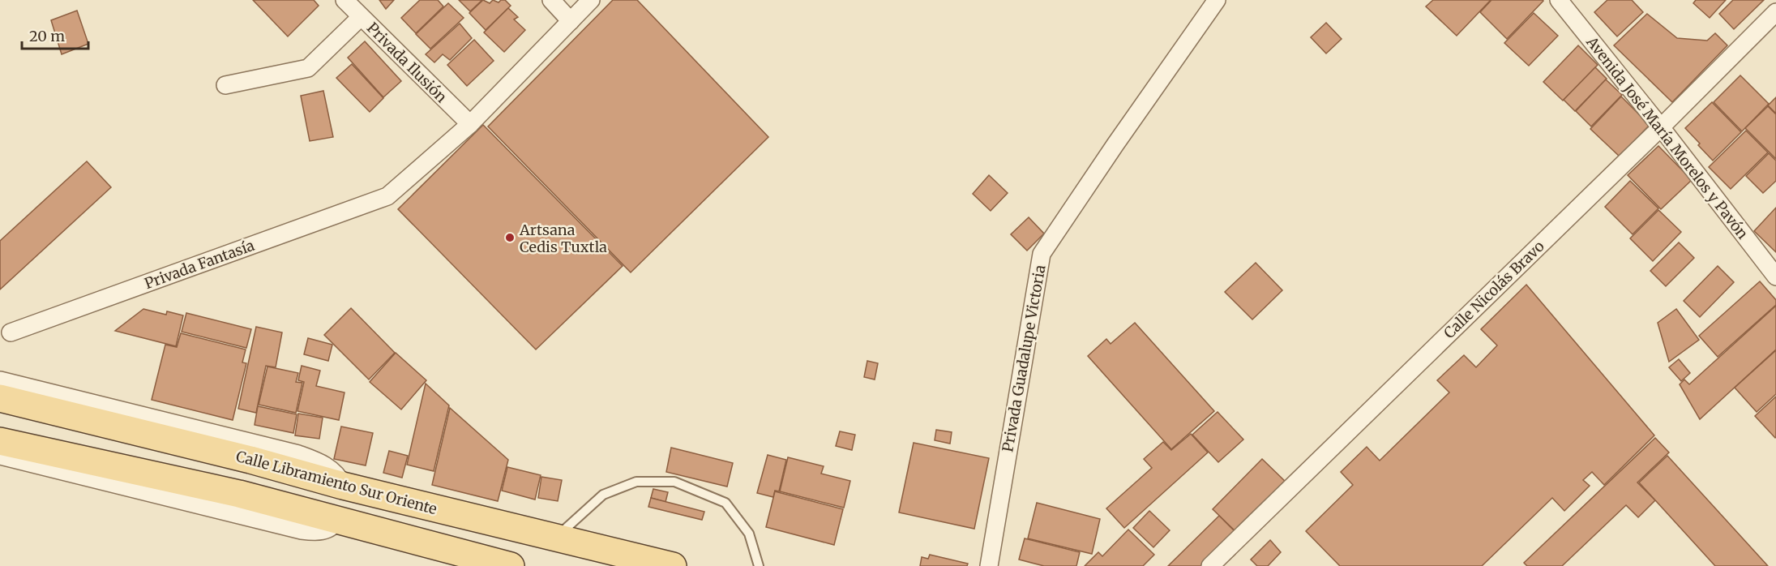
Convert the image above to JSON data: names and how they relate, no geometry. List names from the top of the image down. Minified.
{"streets":{"main road":["Calle Libramiento Sur Oriente"],"street":["Privada Ilusión","Avenida José María Morelos y Pavón","Privada Fantasía","Calle Nicolás Bravo","Privada Guadalupe Victoria"]},"crossings":[["Privada Ilusión","Privada Fantasía"],["Avenida José María Morelos y Pavón","Calle Nicolás Bravo"]],"places":["Artsana Cedis Tuxtla"],"scale_bar":"20 m"}
